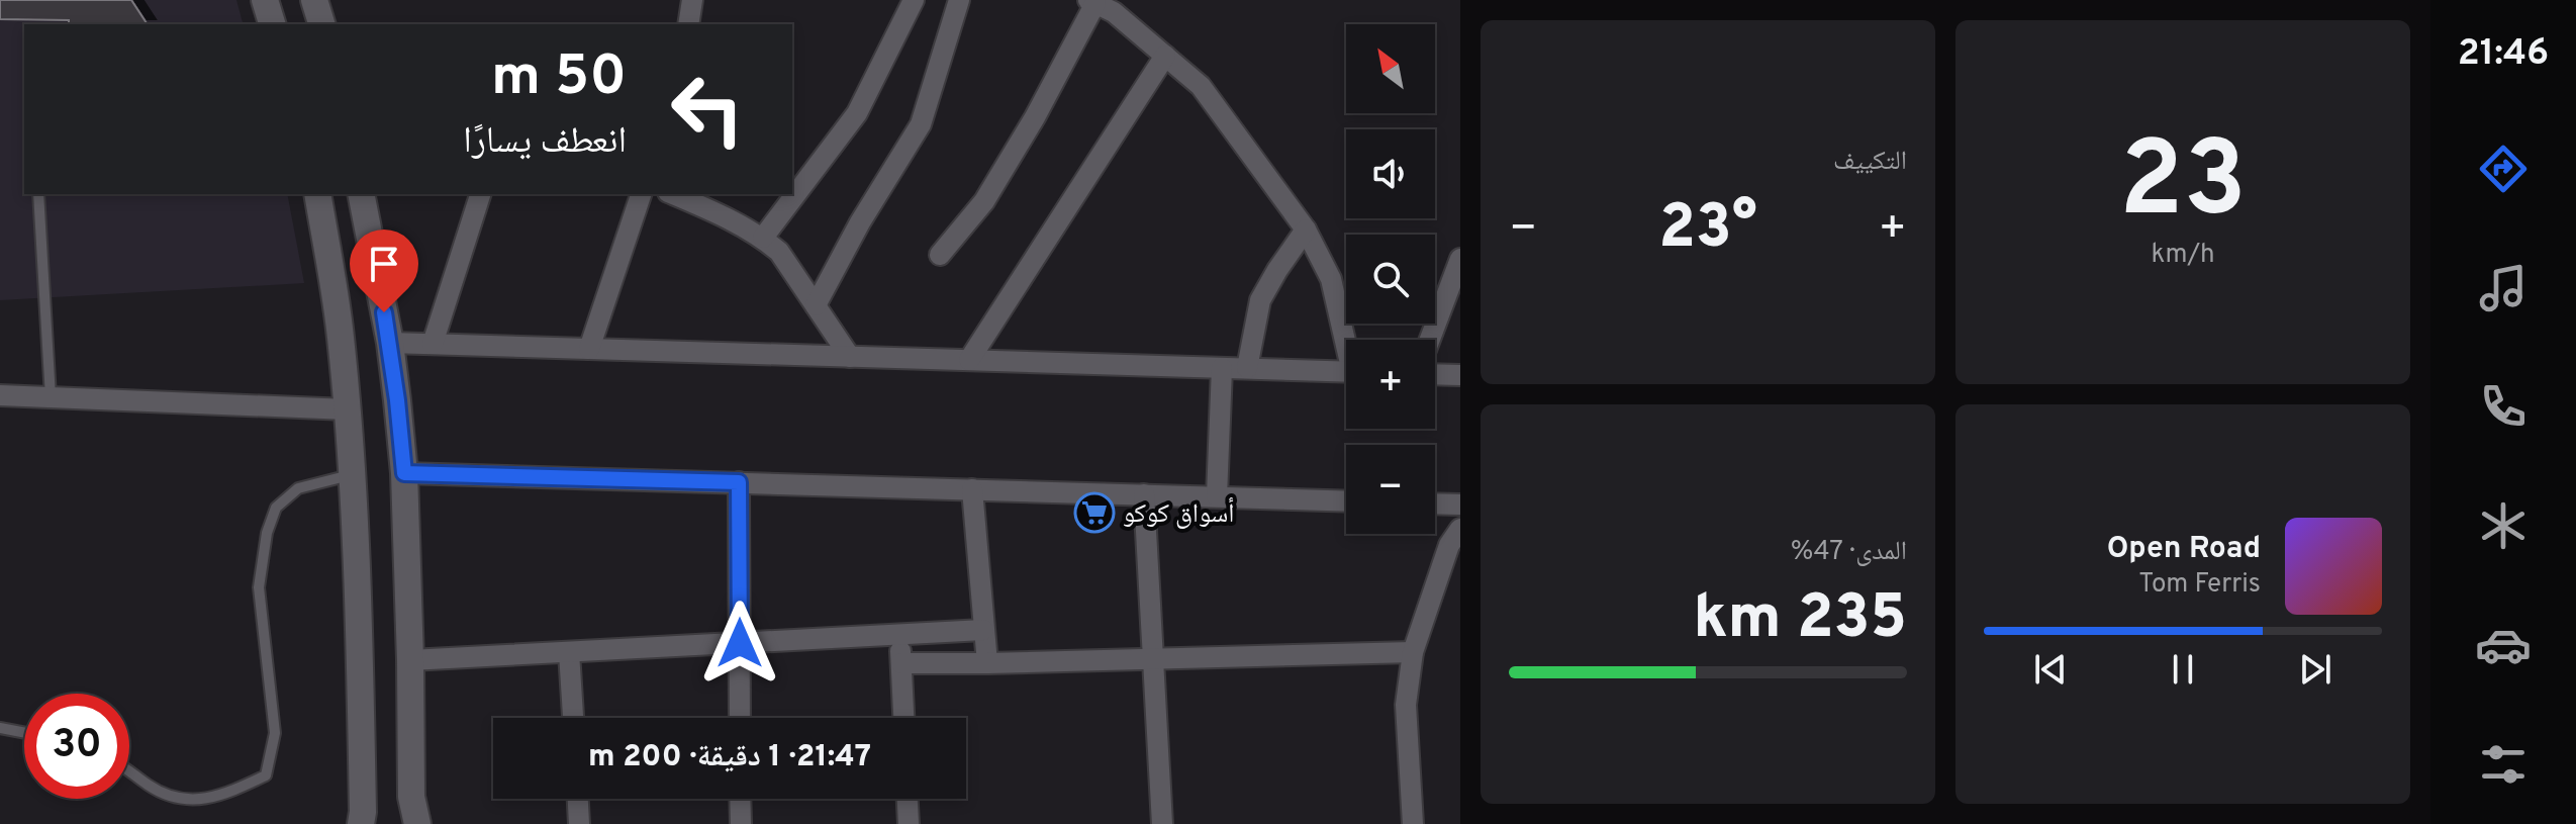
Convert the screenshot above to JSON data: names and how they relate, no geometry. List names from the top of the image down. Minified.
{"places":{"supermarket":["أسواق كوكو"]},"north":"top left","page":{"tabs":"21:46","tile":[["23","km/h"],"التكييف",["المدى · 47%","235 km"]],"map_buttons":["+","−"],"turn":["50 m","انعطف يسارًا"],"heat":["−","23°","+"],"song":["Open Road","Tom Ferris"],"limit":"30","trip":"21:47 · 1 دقيقة · 200 m"}}
